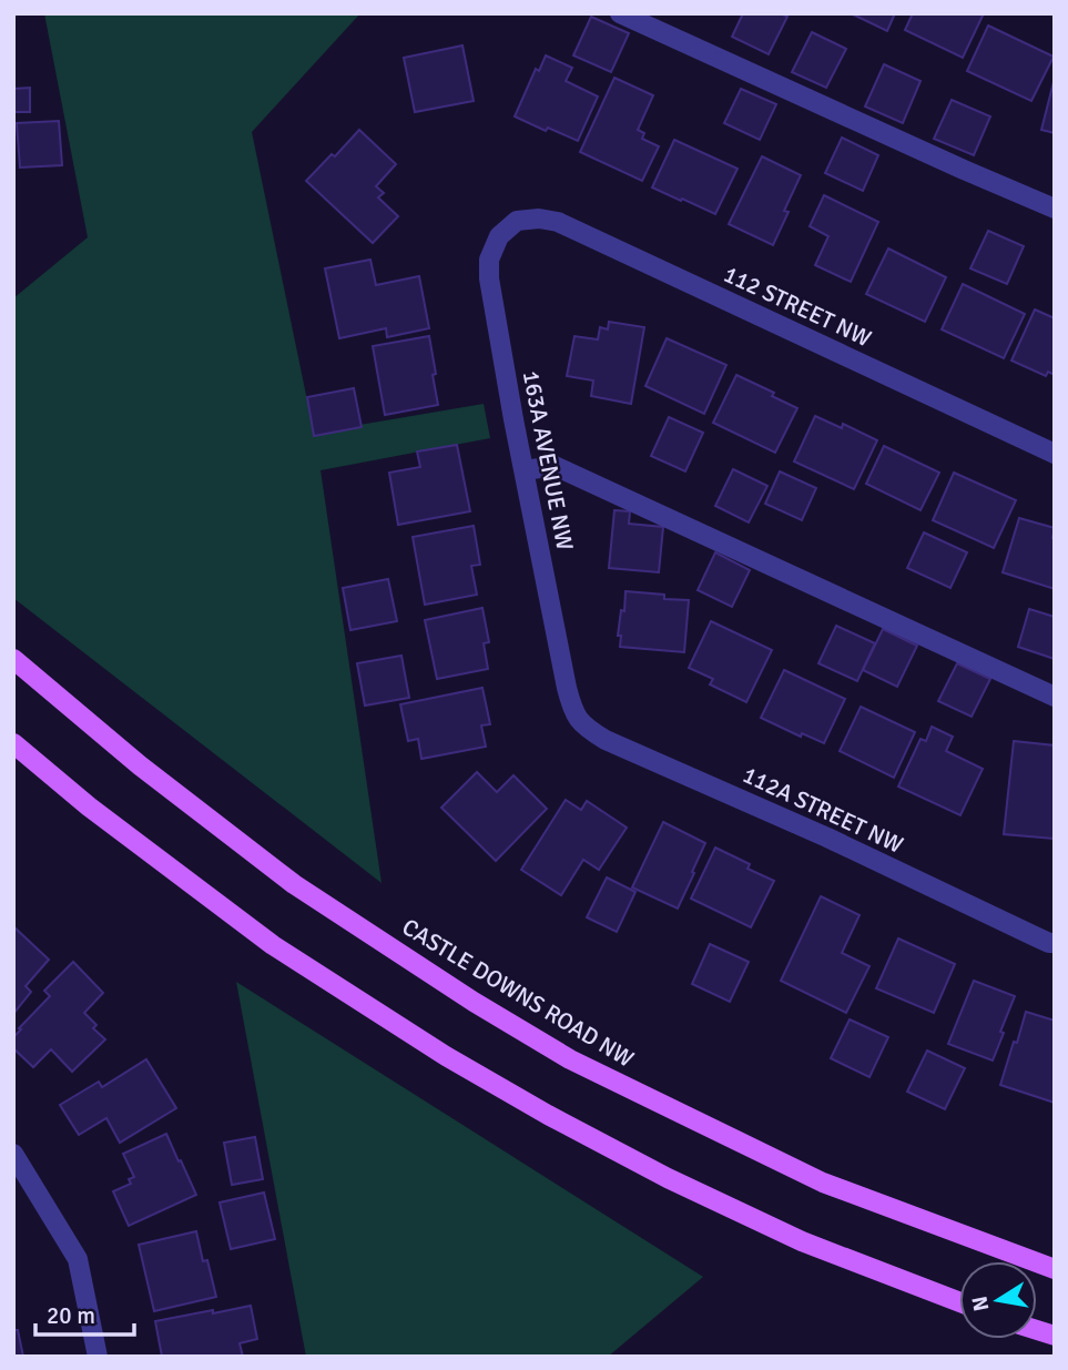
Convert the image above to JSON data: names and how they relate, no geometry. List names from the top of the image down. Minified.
{"streets":{"main road":["CASTLE DOWNS ROAD NW"],"street":["112 STREET NW","163A AVENUE NW","112A STREET NW"]},"crossings":[["112 STREET NW","163A AVENUE NW"],["163A AVENUE NW","112A STREET NW"]],"scale_bar":"20 m","north":"left"}
